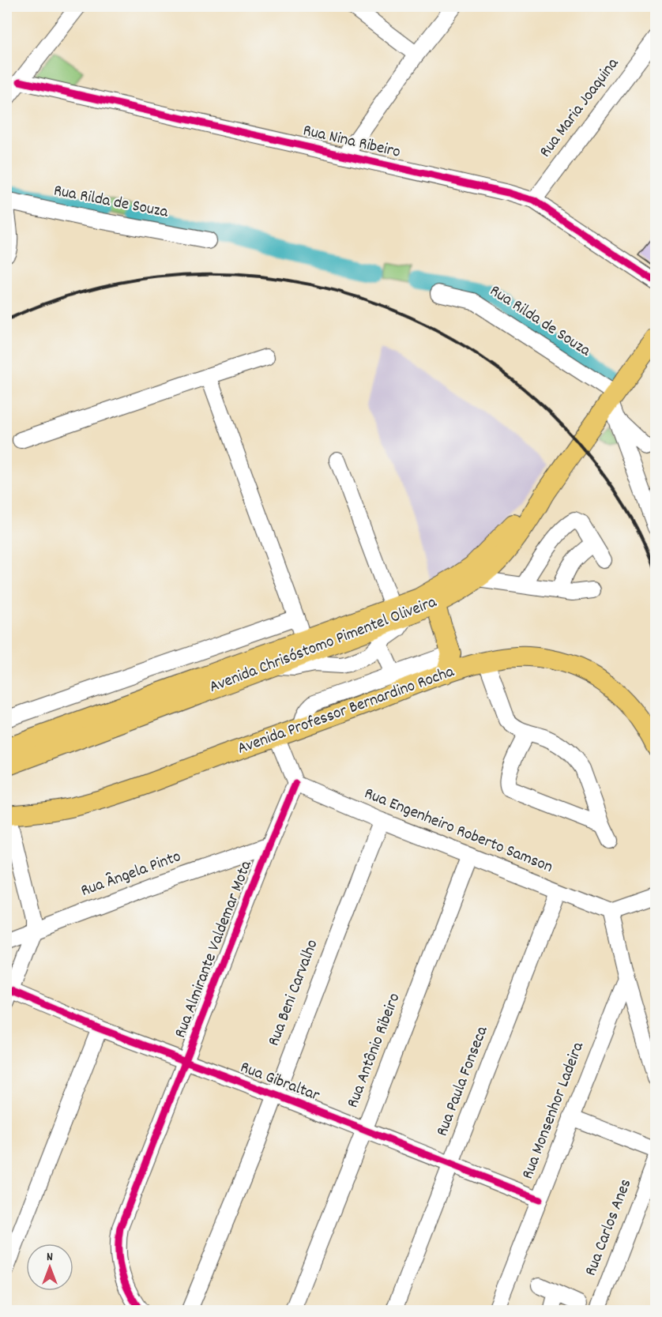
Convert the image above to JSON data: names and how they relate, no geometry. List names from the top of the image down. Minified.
{"streets":{"main road":["Avenida Chrisóstomo Pimentel Oliveira","Avenida Professor Bernardino Rocha"],"street":["Rua Maria Joaquina","Rua Nina Ribeiro","Rua Rilda de Souza","Rua Engenheiro Roberto Samson","Rua Ângela Pinto","Rua Almirante Valdemar Mota","Rua Beni Carvalho","Rua Antônio Ribeiro","Rua Paula Fonseca","Rua Gibraltar","Rua Monsenhor Ladeira","Rua Carlos Anes"]},"crossings":[["Rua Maria Joaquina","Rua Nina Ribeiro"],["Rua Engenheiro Roberto Samson","Rua Almirante Valdemar Mota"],["Rua Engenheiro Roberto Samson","Rua Beni Carvalho"],["Rua Engenheiro Roberto Samson","Rua Antônio Ribeiro"],["Rua Engenheiro Roberto Samson","Rua Paula Fonseca"],["Rua Ângela Pinto","Rua Almirante Valdemar Mota"],["Rua Almirante Valdemar Mota","Rua Gibraltar"],["Rua Beni Carvalho","Rua Gibraltar"],["Rua Antônio Ribeiro","Rua Gibraltar"],["Rua Paula Fonseca","Rua Gibraltar"],["Rua Gibraltar","Rua Monsenhor Ladeira"]],"north":"top"}
